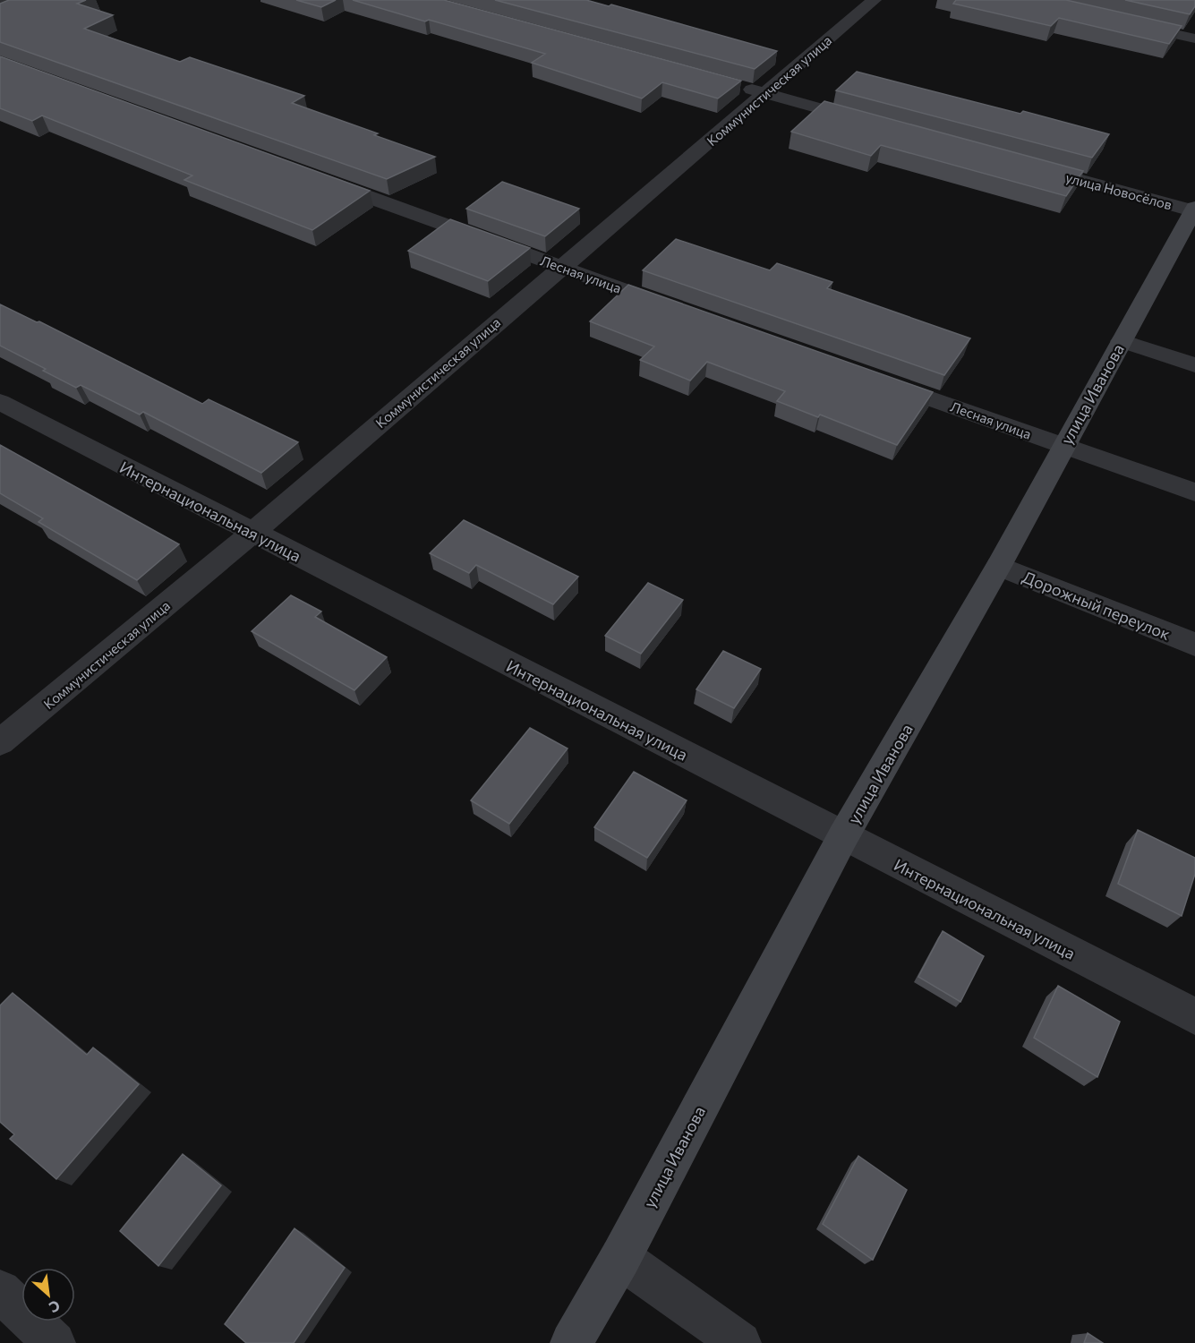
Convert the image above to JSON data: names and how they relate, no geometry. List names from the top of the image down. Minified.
{"streets":{"street":["Коммунистическая улица","улица Новосёлов","Лесная улица","улица Иванова","Интернациональная улица","Дорожный переулок"]},"crossings":[["Коммунистическая улица","Лесная улица"],["Коммунистическая улица","Интернациональная улица"],["улица Новосёлов","улица Иванова"],["Лесная улица","улица Иванова"],["улица Иванова","Интернациональная улица"],["улица Иванова","Дорожный переулок"]],"north":"bottom right"}
